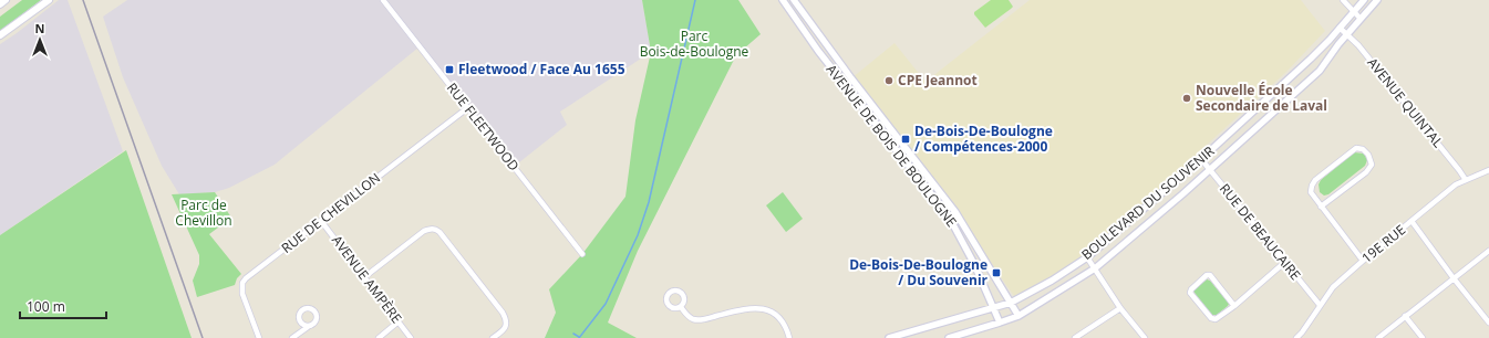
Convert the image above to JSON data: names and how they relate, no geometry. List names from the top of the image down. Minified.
{"streets":{"street":["AVENUE QUINTAL","RUE FLEETWOOD","AVENUE DE BOIS DE BOULOGNE","BOULEVARD DU SOUVENIR","RUE DE CHEVILLON","RUE DE BEAUCAIRE","19E RUE","AVENUE AMPÈRE"]},"crossings":[["AVENUE QUINTAL","BOULEVARD DU SOUVENIR"],["AVENUE QUINTAL","19E RUE"],["RUE FLEETWOOD","RUE DE CHEVILLON"],["AVENUE DE BOIS DE BOULOGNE","BOULEVARD DU SOUVENIR"],["BOULEVARD DU SOUVENIR","RUE DE BEAUCAIRE"],["RUE DE CHEVILLON","AVENUE AMPÈRE"],["RUE DE BEAUCAIRE","19E RUE"]],"parks":["Parc Bois-de-Boulogne","Parc de Chevillon"],"places":{"transit":["Fleetwood / Face Au 1655","De-Bois-De-Boulogne / Compétences-2000","De-Bois-De-Boulogne / Du Souvenir"],"other":["CPE Jeannot","Nouvelle École Secondaire de Laval"]},"scale_bar":"100 m","north":"top"}
